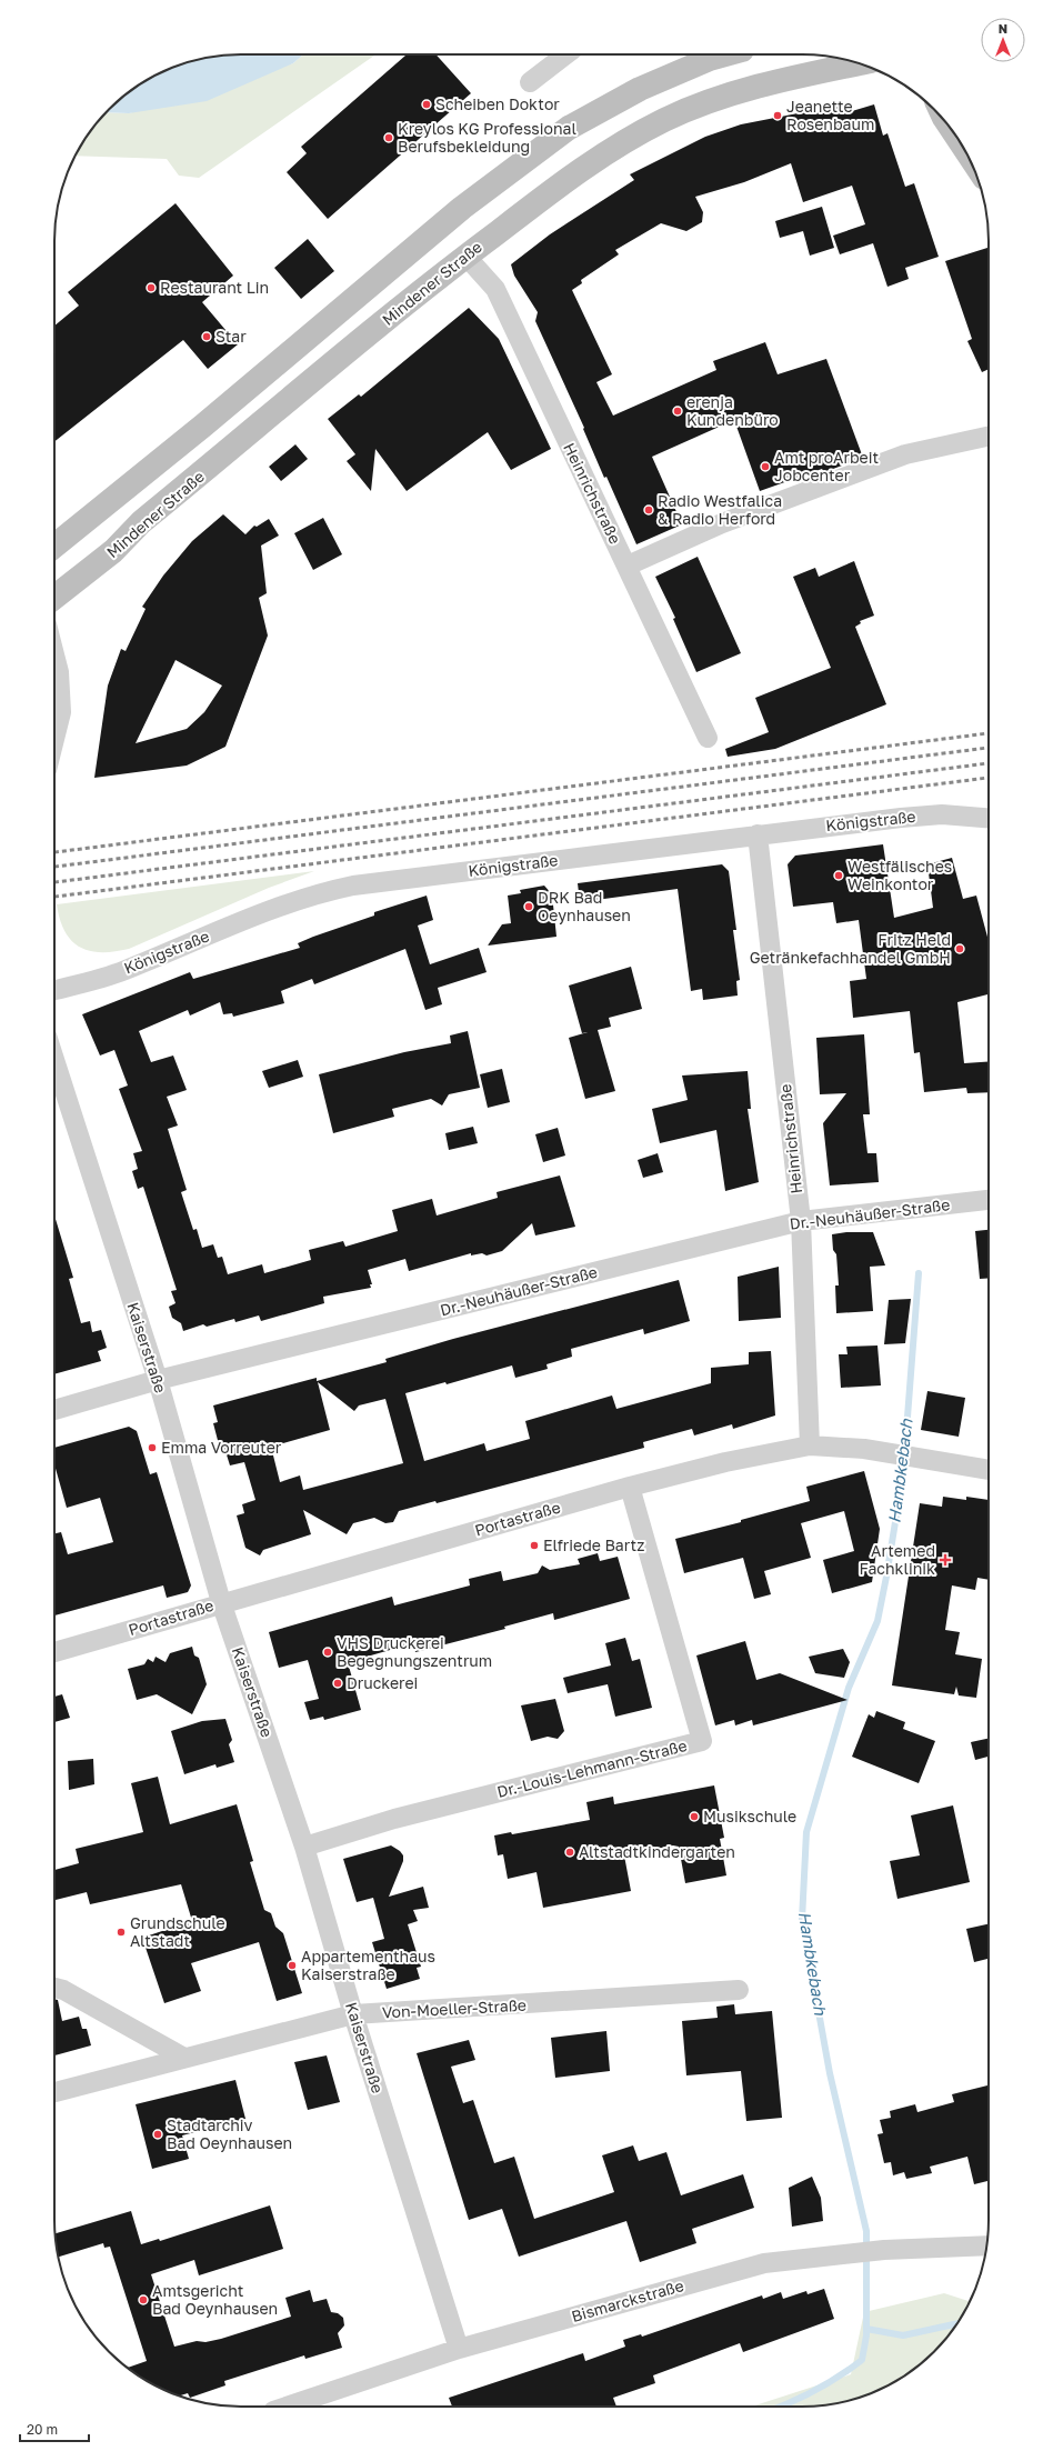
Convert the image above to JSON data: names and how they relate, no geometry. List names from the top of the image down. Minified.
{"streets":{"main road":["Mindener Straße"],"street":["Heinrichstraße","Königstraße","Dr.-Neuhäußer-Straße","Kaiserstraße","Portastraße","Dr.-Louis-Lehmann-Straße","Von-Moeller-Straße","Bismarckstraße"]},"crossings":[["Mindener Straße","Heinrichstraße"],["Heinrichstraße","Königstraße"],["Heinrichstraße","Dr.-Neuhäußer-Straße"],["Heinrichstraße","Portastraße"],["Dr.-Neuhäußer-Straße","Kaiserstraße"],["Kaiserstraße","Portastraße"],["Kaiserstraße","Dr.-Louis-Lehmann-Straße"],["Kaiserstraße","Von-Moeller-Straße"],["Kaiserstraße","Bismarckstraße"],["Portastraße","Dr.-Louis-Lehmann-Straße"]],"water":["Hambkebach"],"places":{"other":["Scheiben Doktor","Jeanette Rosenbaum","Kreylos KG Professional Berufsbekleidung","Restaurant Lin","Star","erenja Kundenbüro","Amt proArbeit Jobcenter","Radio Westfalica & Radio Herford","Westfälisches Weinkontor","DRK Bad Oeynhausen","Fritz Held Getränkefachhandel GmbH","Emma Vorreuter","Elfriede Bartz","VHS Druckerei Begegnungszentrum","Druckerei","Musikschule","Altstadtkindergarten","Grundschule Altstadt","Appartementhaus Kaiserstraße","Stadtarchiv Bad Oeynhausen","Amtsgericht Bad Oeynhausen"],"health":["Artemed Fachklinik"]},"scale_bar":"20 m","north":"top"}
